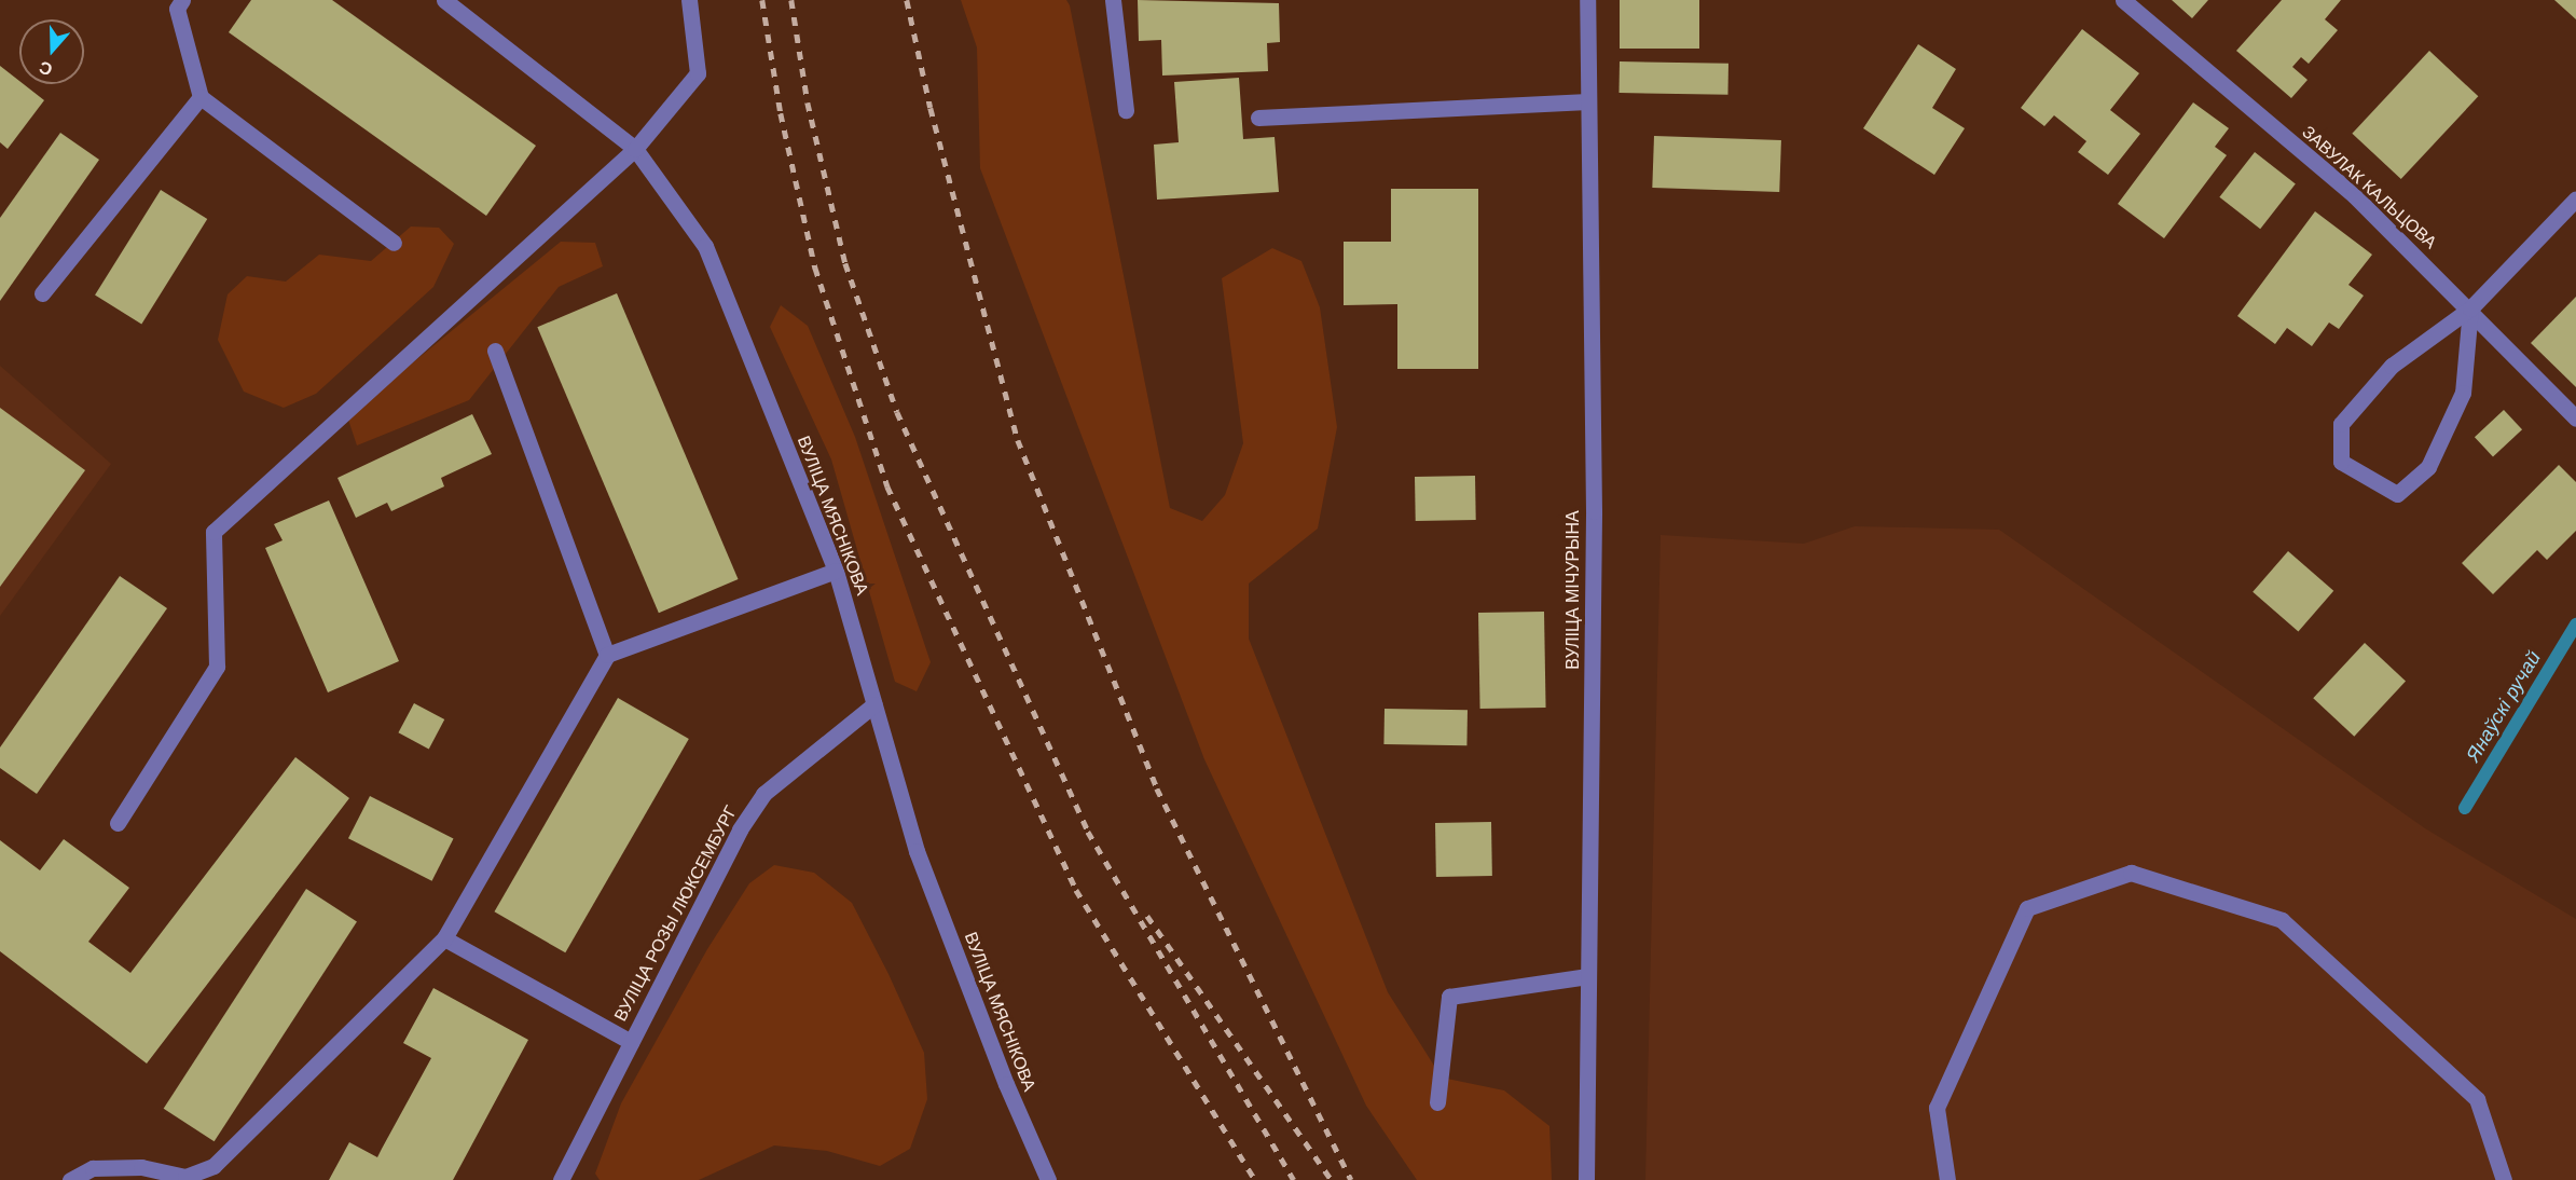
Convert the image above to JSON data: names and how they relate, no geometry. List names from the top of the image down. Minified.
{"streets":{"street":["ЗАВУЛАК КАЛЬЦОВА","ВУЛІЦА МЯСНІКОВА","ВУЛІЦА МІЧУРЫНА","ВУЛІЦА РОЗЫ ЛЮКСЕМБУРГ"]},"crossings":[["ВУЛІЦА МЯСНІКОВА","ВУЛІЦА РОЗЫ ЛЮКСЕМБУРГ"]],"water":["Янаўскі ручай"],"north":"bottom"}
